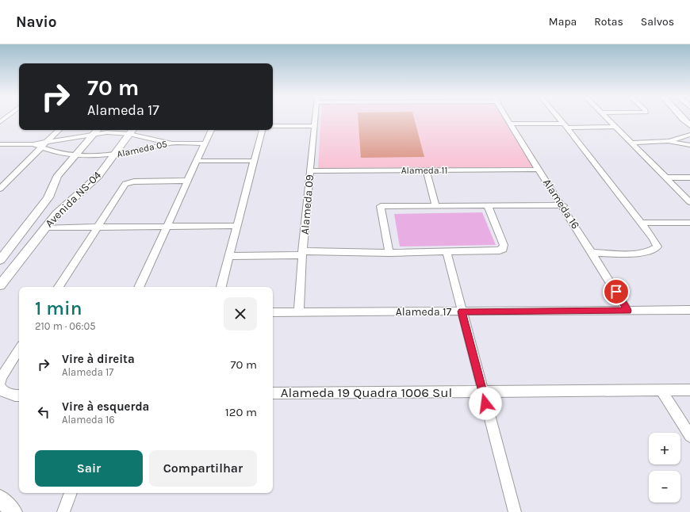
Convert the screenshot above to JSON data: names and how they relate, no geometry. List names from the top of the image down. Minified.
{"streets":{"street":["Alameda 05","Alameda 11","Avenida NS-04","Alameda 16","Alameda 09","Alameda 17","Alameda 19 Quadra 1006 Sul"]},"crossings":[["Alameda 05","Avenida NS-04"],["Alameda 11","Alameda 16"],["Alameda 11","Alameda 09"],["Alameda 16","Alameda 17"],["Alameda 09","Alameda 17"]],"page":{"header":"Navio","nav":["Mapa","Rotas","Salvos"],"turn":["70 m","Alameda 17"],"heading":["1 min","210 m · 06:05"],"list":[{"name":"Vire à direita","note":"Alameda 17","value":"70 m"},{"name":"Vire à esquerda","note":"Alameda 16","value":"120 m"}],"map_buttons":["+","−"],"buttons":["Sair","Compartilhar"]}}
